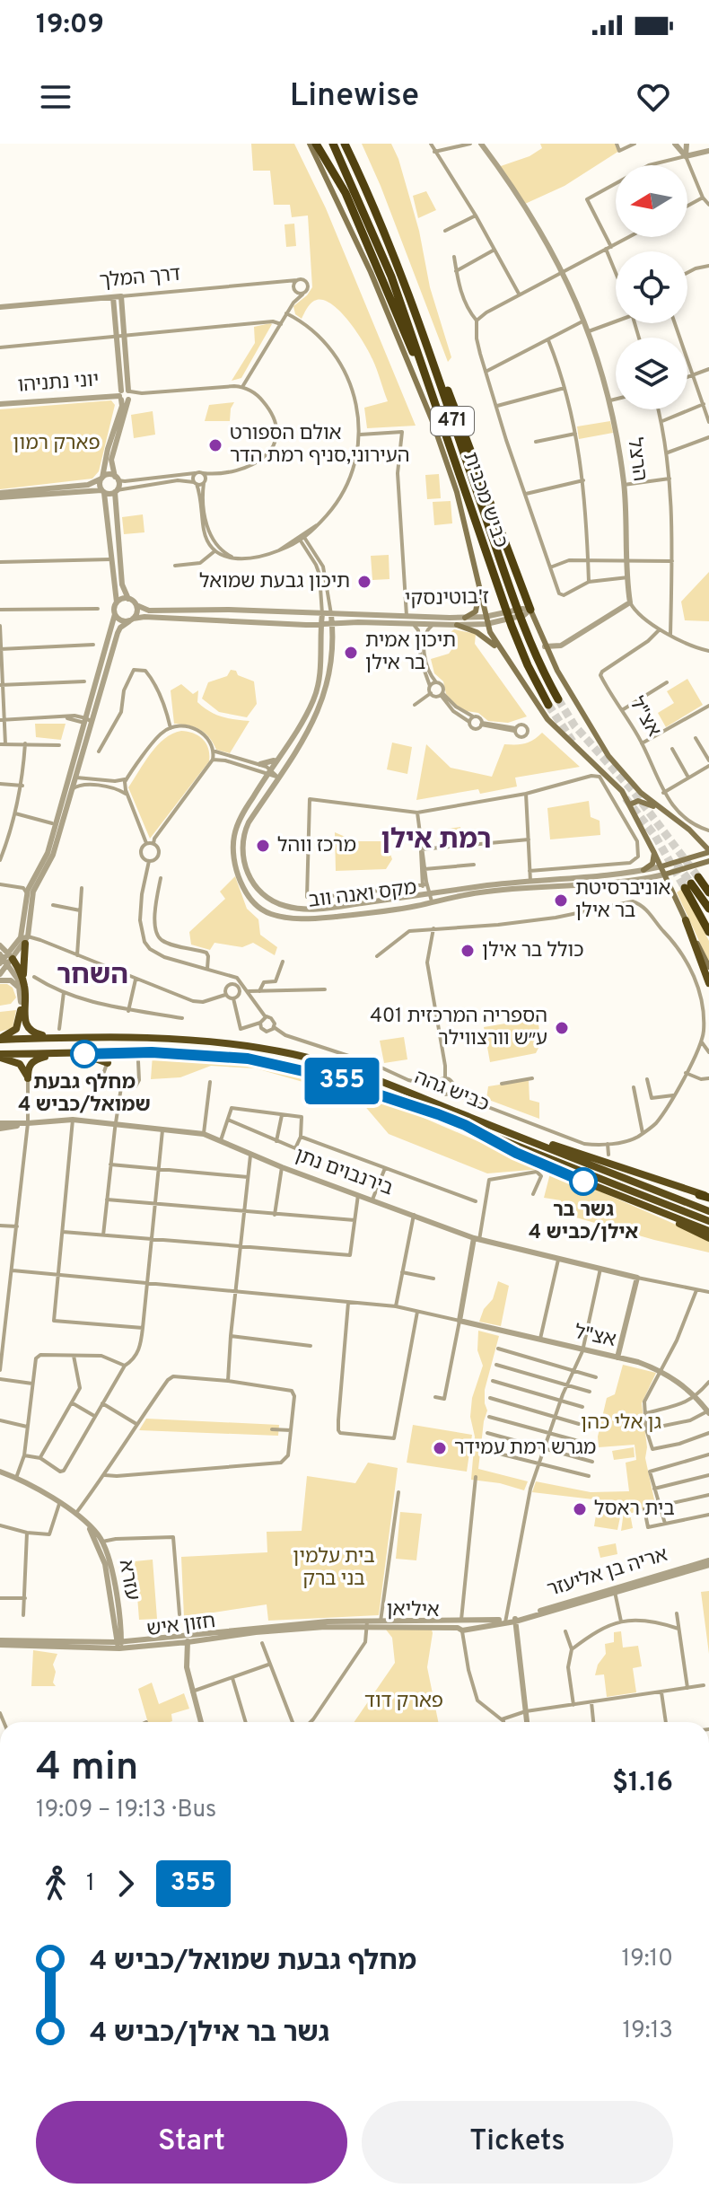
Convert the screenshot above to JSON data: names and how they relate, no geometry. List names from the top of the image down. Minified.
{"streets":{"highway":["471","כביש מכבית","כביש גהה"],"street":["דרך המלך","יוני נתניהו","הרצל","ז'בוטינסקי","אצ\"ל","מקס ואנה ווב","בירנבוים נתן","אריה בן אליעזר","עזרא","איליאן","חזון איש"]},"crossings":[["ז'בוטינסקי","מקס ואנה ווב"],["אריה בן אליעזר","איליאן"],["עזרא","חזון איש"],["איליאן","חזון איש"]],"districts":["רמת אילן","השחר"],"parks":["פארק רמון","גן אלי כהן","בית עלמין בני ברק","פארק דוד"],"places":["אולם הספורט העירוני,סניף רמת הדר","תיכון גבעת שמואל","תיכון אמית בר אילן","מרכז ווהל","אוניברסיטת בר אילן","כולל בר אילן","401 הספריה המרכזית ע״ש וורצווילר","מחלף גבעת שמואל/כביש 4","גשר בר אילן/כביש 4","מגרש רמת עמידר","בית ראסל"],"lines":["bus line 355"],"north":"left","page":{"status":"19:09","header":"Linewise","on_map":"355","heading":["4 min","19:09 – 19:13 · Bus","$1.16"],"legs":["1","355"],"list":[{"name":"מחלף גבעת שמואל/כביש 4","value":"19:10"},{"name":"גשר בר אילן/כביש 4","value":"19:13"}],"buttons":["Start","Tickets"]}}
